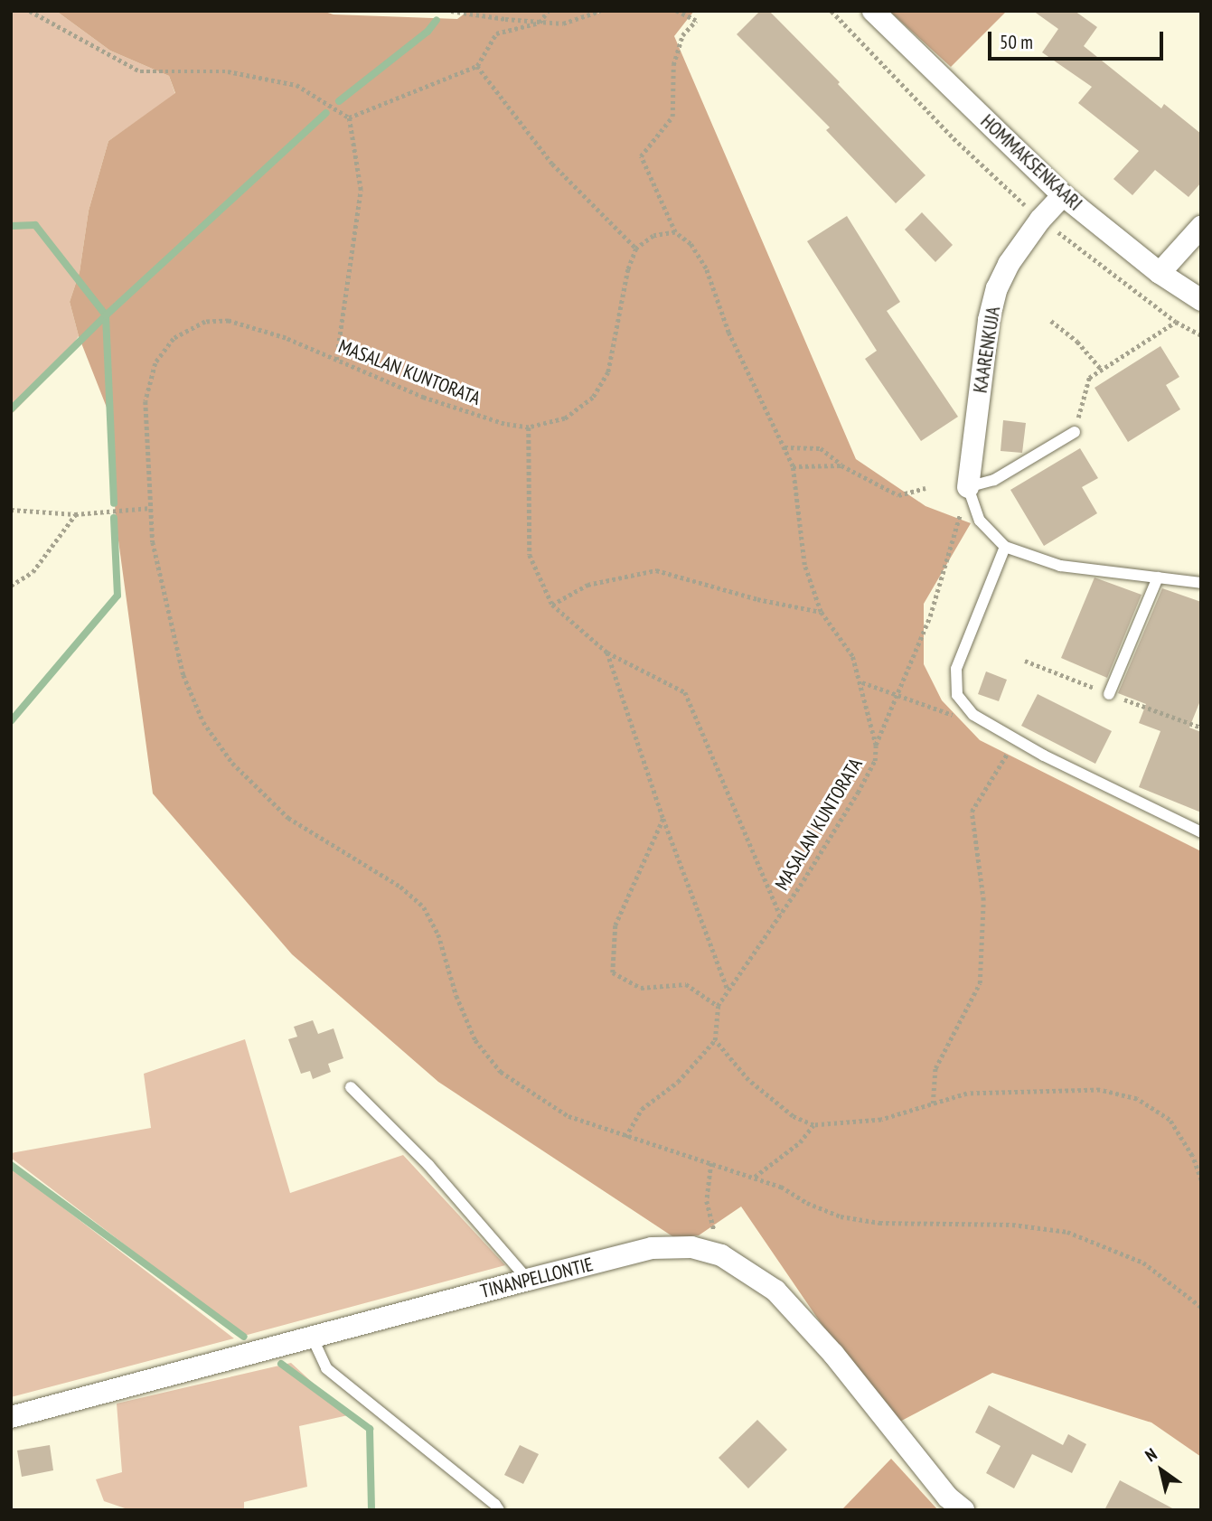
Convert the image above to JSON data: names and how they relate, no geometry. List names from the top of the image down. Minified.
{"streets":{"street":["HOMMAKSENKAARI","KAARENKUJA","TINANPELLONTIE"],"path":["MASALAN KUNTORATA"]},"crossings":[["HOMMAKSENKAARI","KAARENKUJA"]],"scale_bar":"50 m","north":"top left"}
